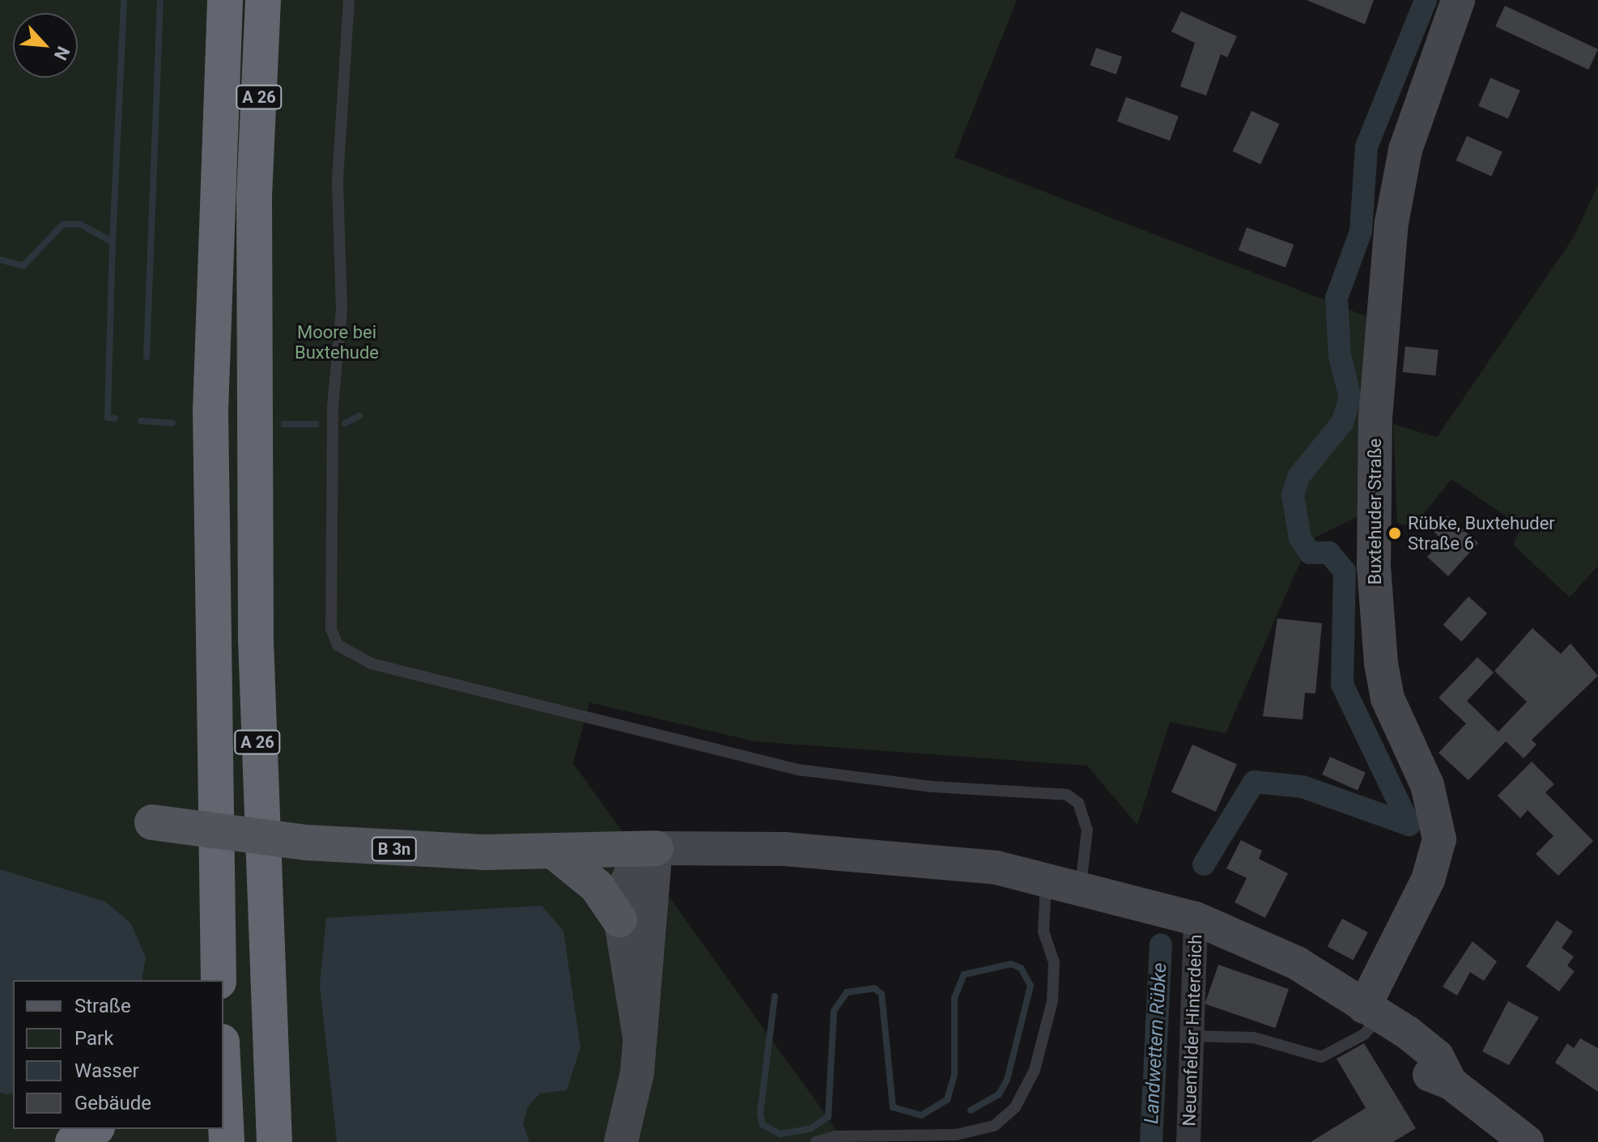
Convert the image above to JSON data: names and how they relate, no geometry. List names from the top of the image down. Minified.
{"streets":{"highway":["A 26"],"main road":["Buxtehuder Straße","B 3n"],"street":["Neuenfelder Hinterdeich"]},"water":["Landwettern Rübke"],"parks":["Moore bei Buxtehude"],"places":["Rübke, Buxtehuder Straße 6"],"legend":["Straße","Park","Wasser","Gebäude"],"north":"bottom right"}
